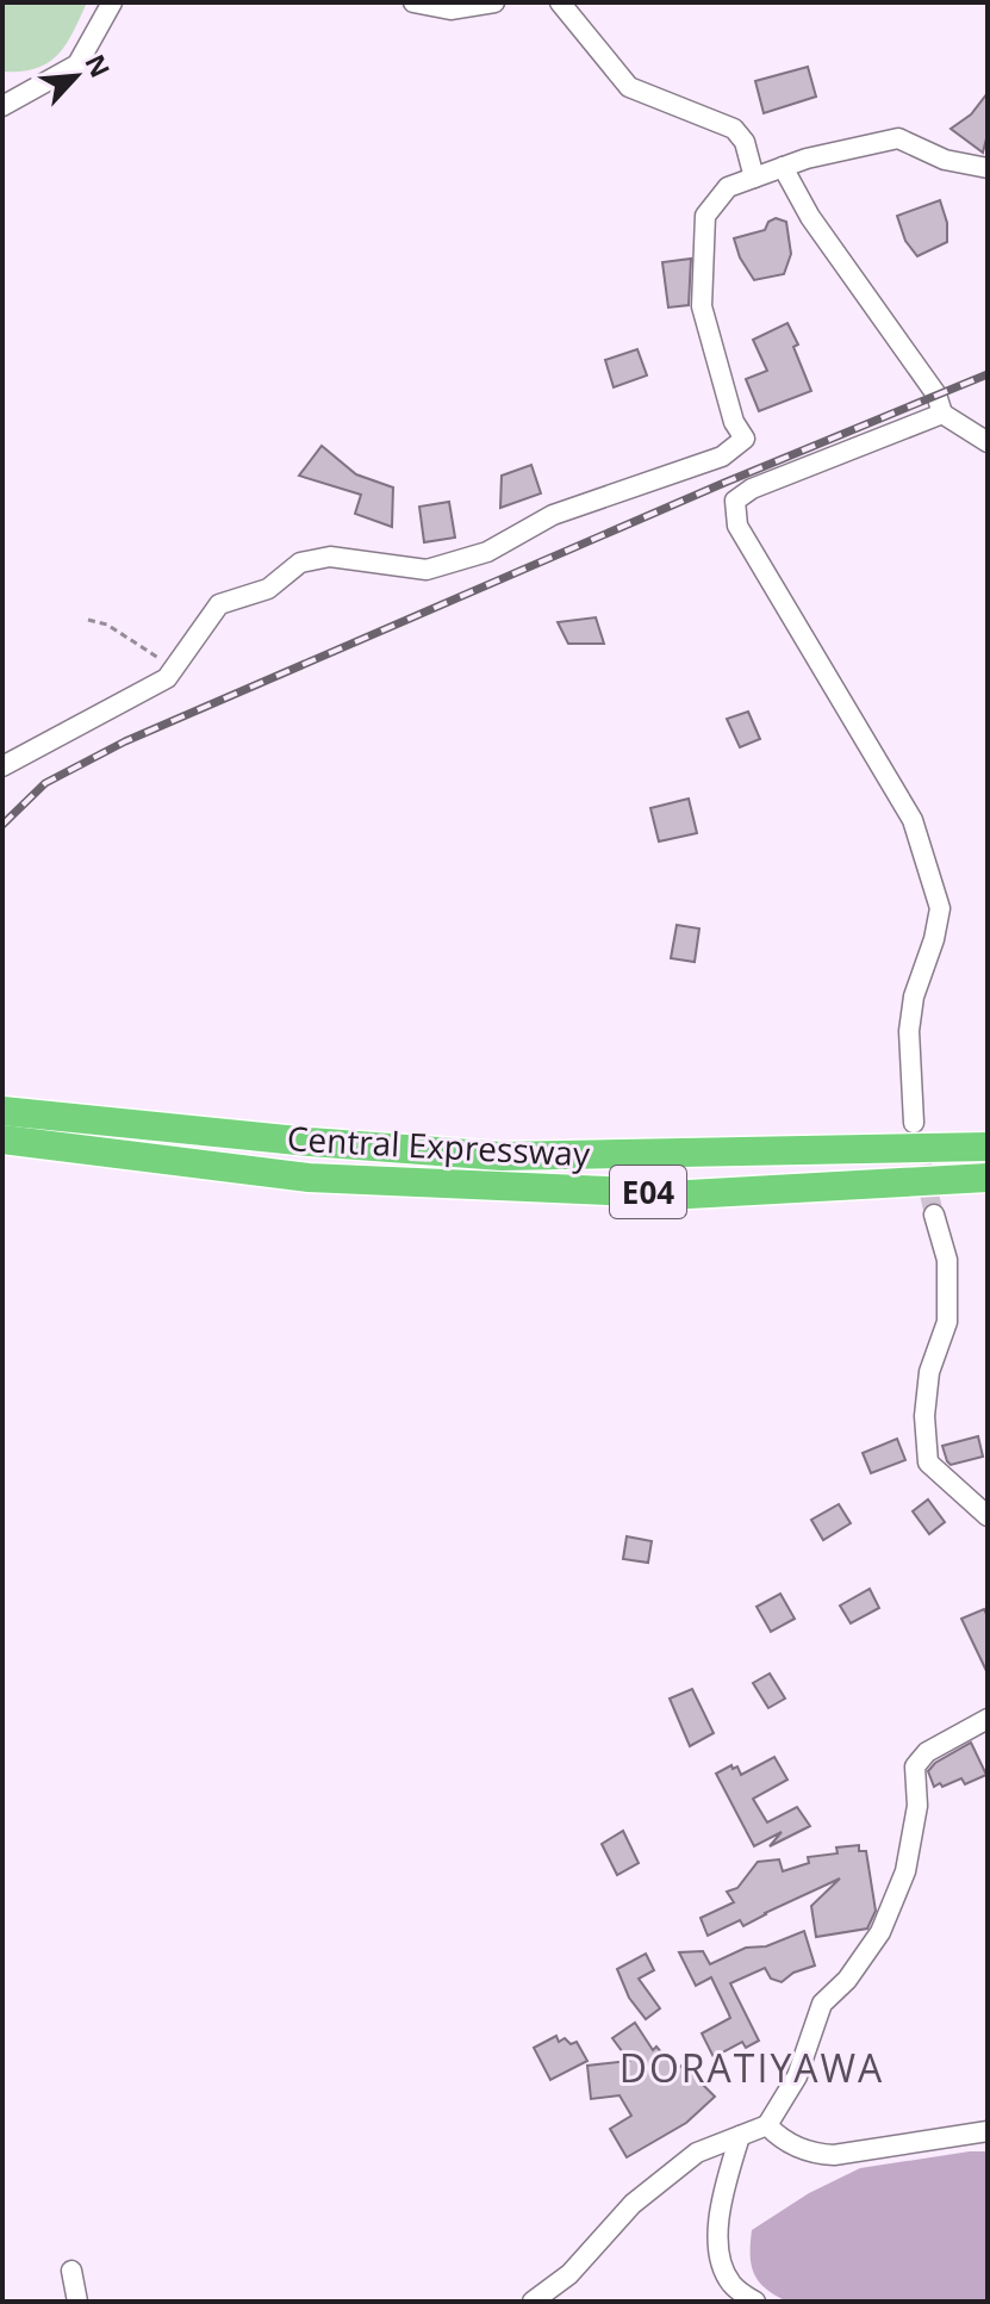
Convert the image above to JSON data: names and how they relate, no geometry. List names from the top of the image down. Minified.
{"streets":{"highway":["Central Expressway","E04"]},"districts":["DORATIYAWA"],"north":"top right"}
